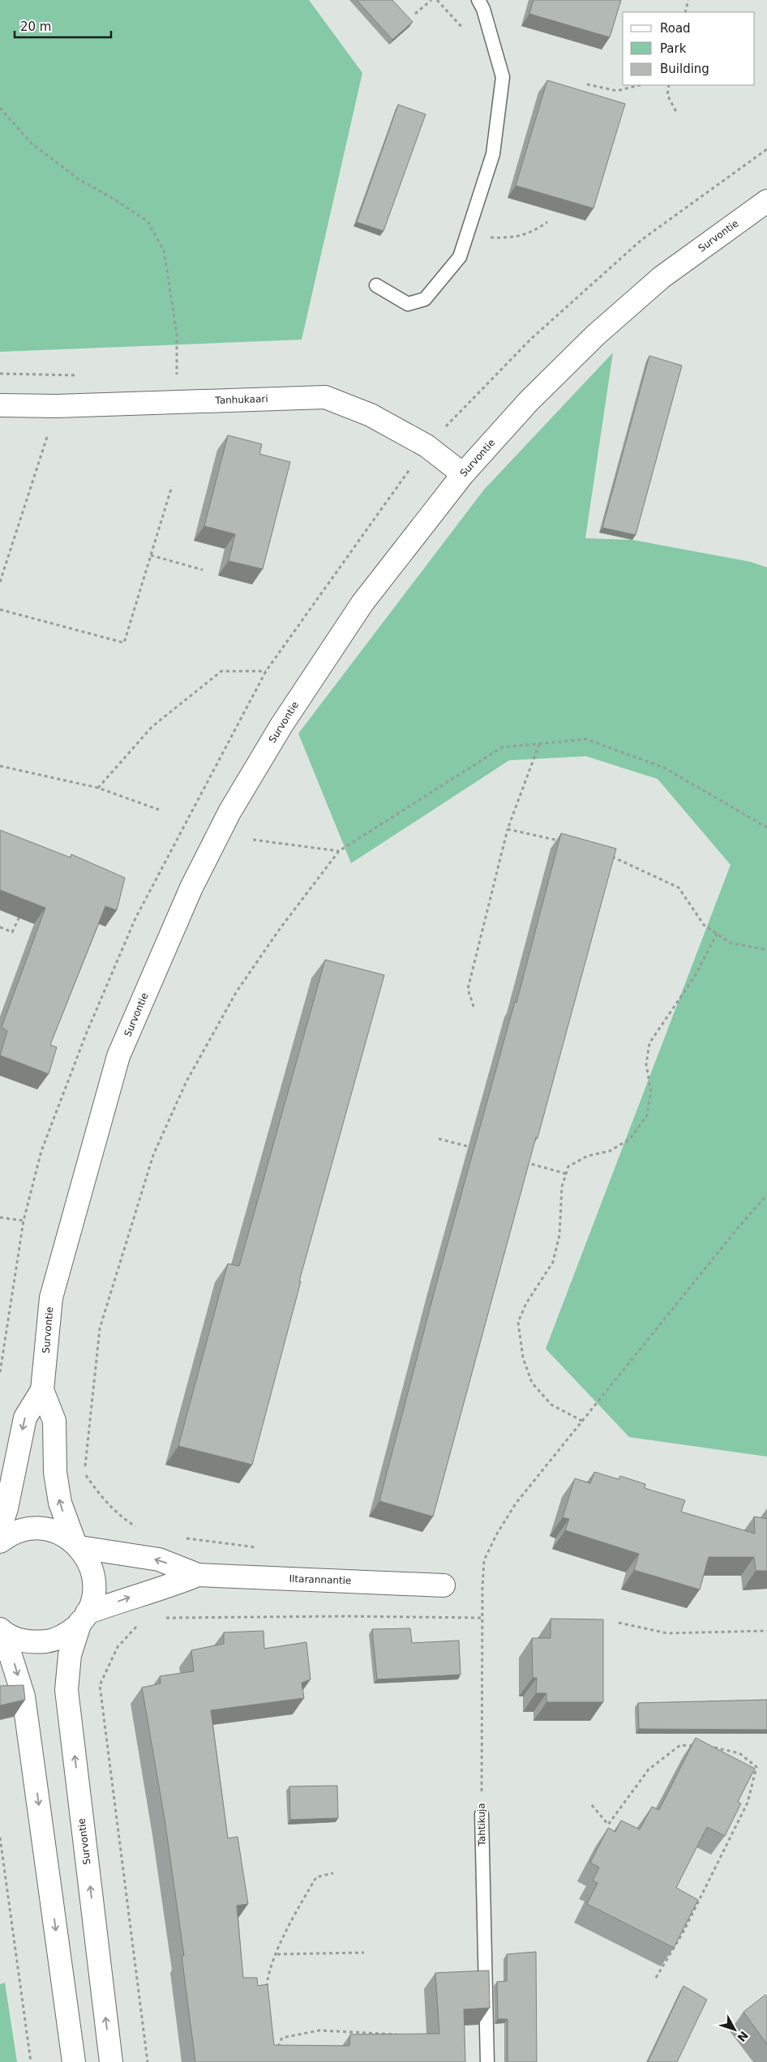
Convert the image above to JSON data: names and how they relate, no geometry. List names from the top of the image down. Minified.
{"streets":{"main road":["Survontie","Tanhukaari","Iltarannantie"],"lane":["Tahtikuja"]},"crossings":[["Survontie","Tanhukaari"],["Survontie","Iltarannantie"]],"legend":["Road","Park","Building"],"scale_bar":"20 m","north":"bottom right"}
